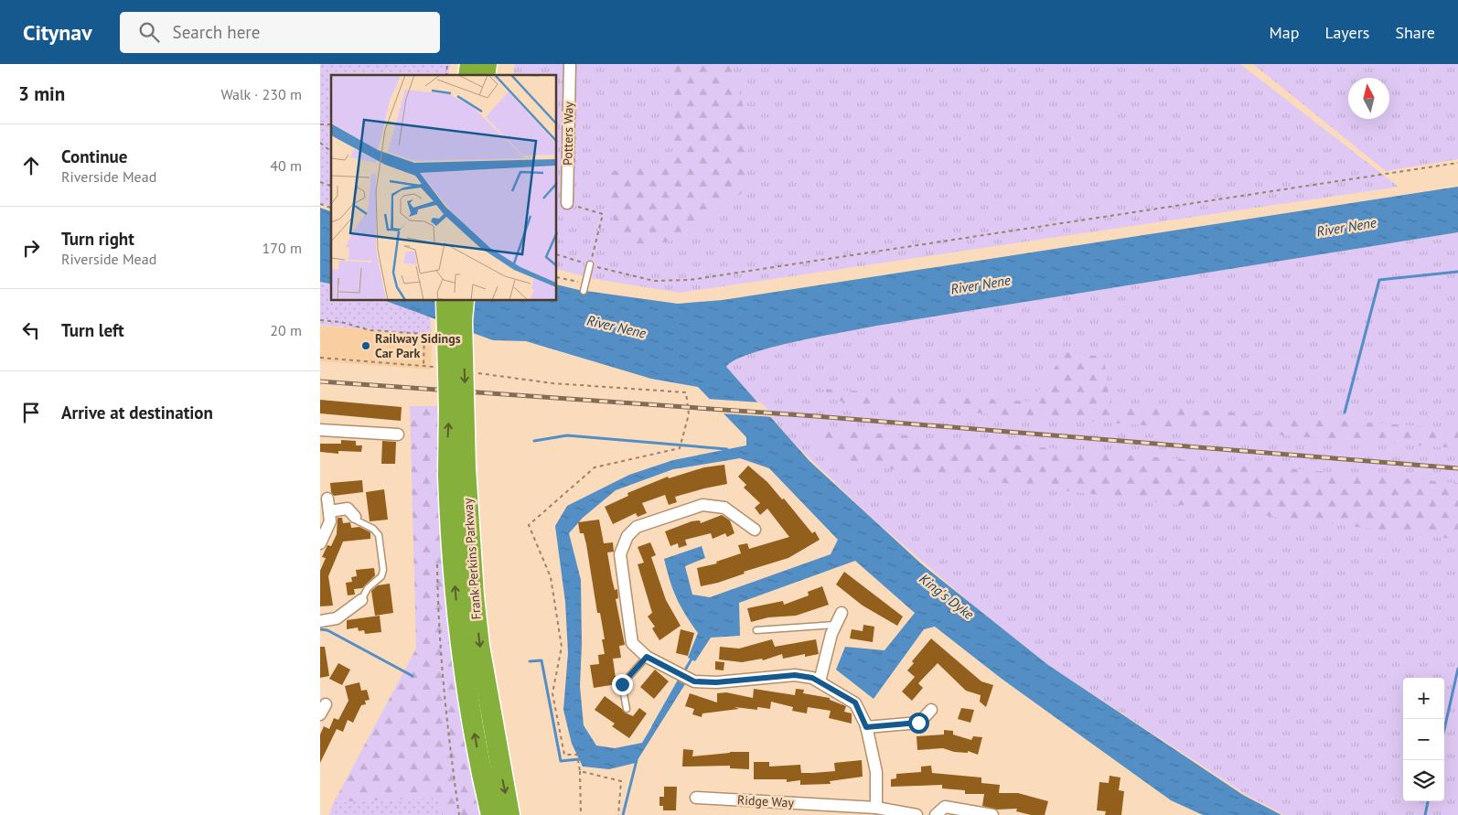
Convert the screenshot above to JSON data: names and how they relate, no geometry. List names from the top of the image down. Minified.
{"streets":{"highway":["Frank Perkins Parkway"],"street":["Potters Way","Ridge Way"]},"water":["River Nene","King's Dyke"],"places":["Railway Sidings Car Park"],"north":"top","page":{"header":"Citynav","search":"Search here","nav":["Map","Layers","Share"],"heading":["3 min","Walk · 230 m"],"list":[["Continue","Riverside Mead","40 m"],["Turn right","Riverside Mead","170 m"],["Turn left","20 m"],"Arrive at destination"],"map_buttons":["+","−"]}}
